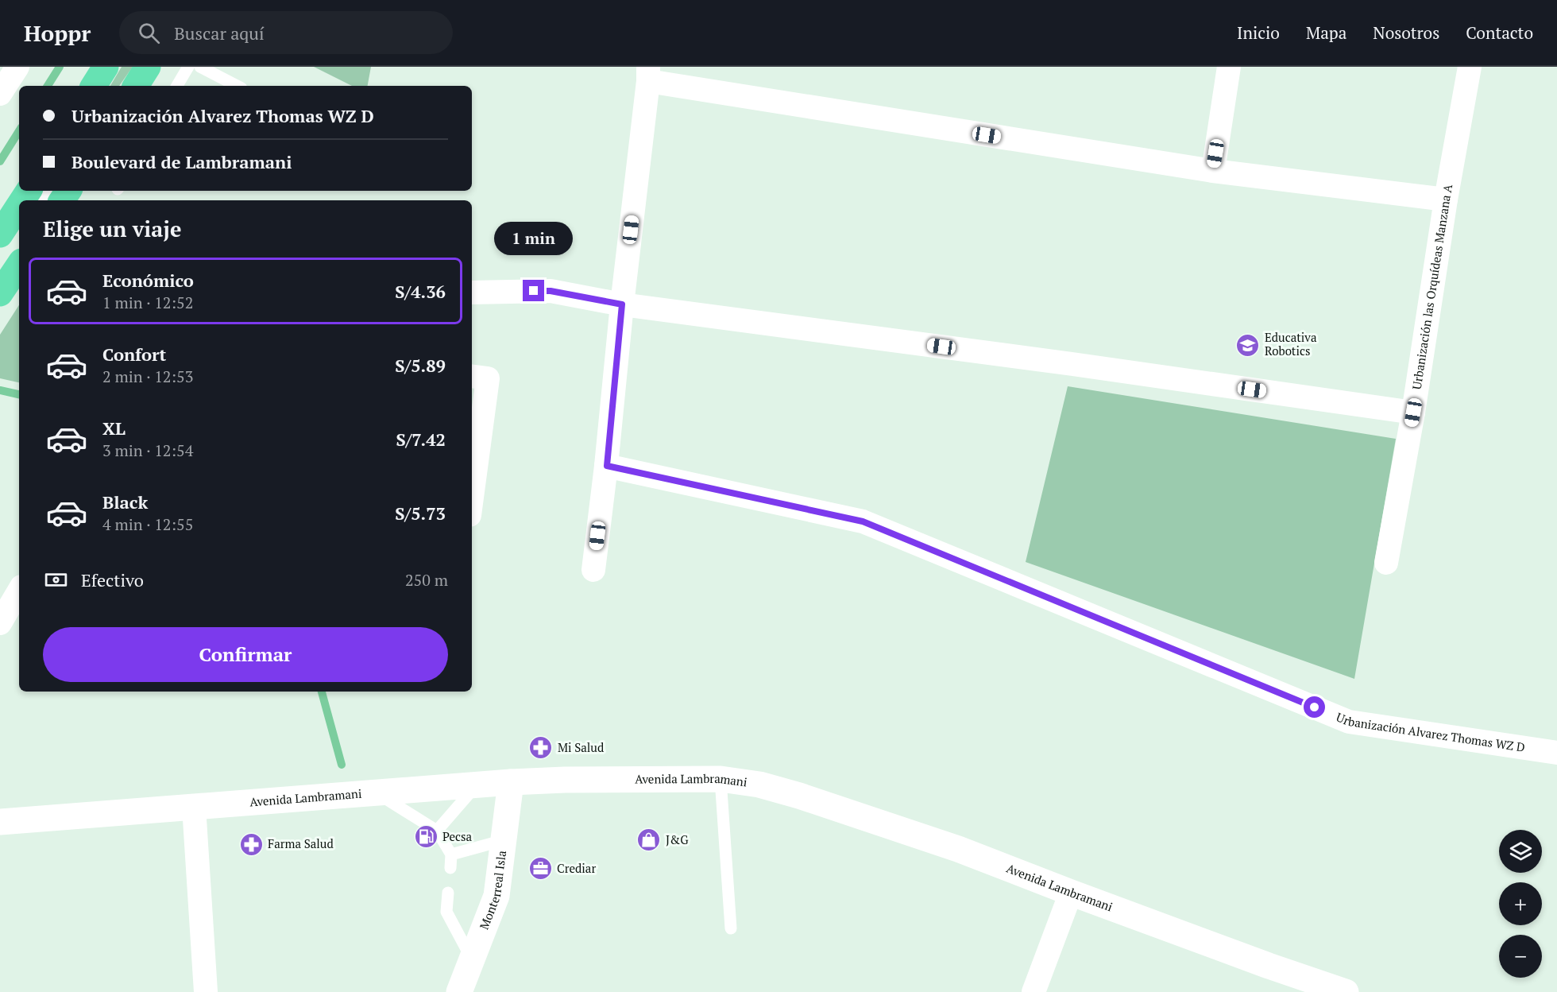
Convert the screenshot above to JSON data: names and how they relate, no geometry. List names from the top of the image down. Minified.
{"streets":{"main road":["Avenida Lambramani","Monterreal Isla"],"street":["Urbanización las Orquídeas Manzana A","Urbanización Alvarez Thomas WZ D"]},"crossings":[["Avenida Lambramani","Monterreal Isla"]],"places":{"school or university":["Educativa Robotics"],"pharmacy":["Mi Salud","Farma Salud"],"fuel station":["Pecsa"],"shop":["J&G"],"office":["Crediar"]},"page":{"header":"Hoppr","search":"Buscar aquí","nav":["Inicio","Mapa","Nosotros","Contacto"],"banner":["Urbanización Alvarez Thomas WZ D","Boulevard de Lambramani"],"heading":"Elige un viaje","bubble":"1 min","list":[{"name":"Económico","note":"1 min · 12:52","value":"S/4.36"},{"name":"Confort","note":"2 min · 12:53","value":"S/5.89"},{"name":"XL","note":"3 min · 12:54","value":"S/7.42"},{"name":"Black","note":"4 min · 12:55","value":"S/5.73"}],"pay":["Efectivo","250 m"],"buttons":"Confirmar","map_buttons":["+","−"]}}
